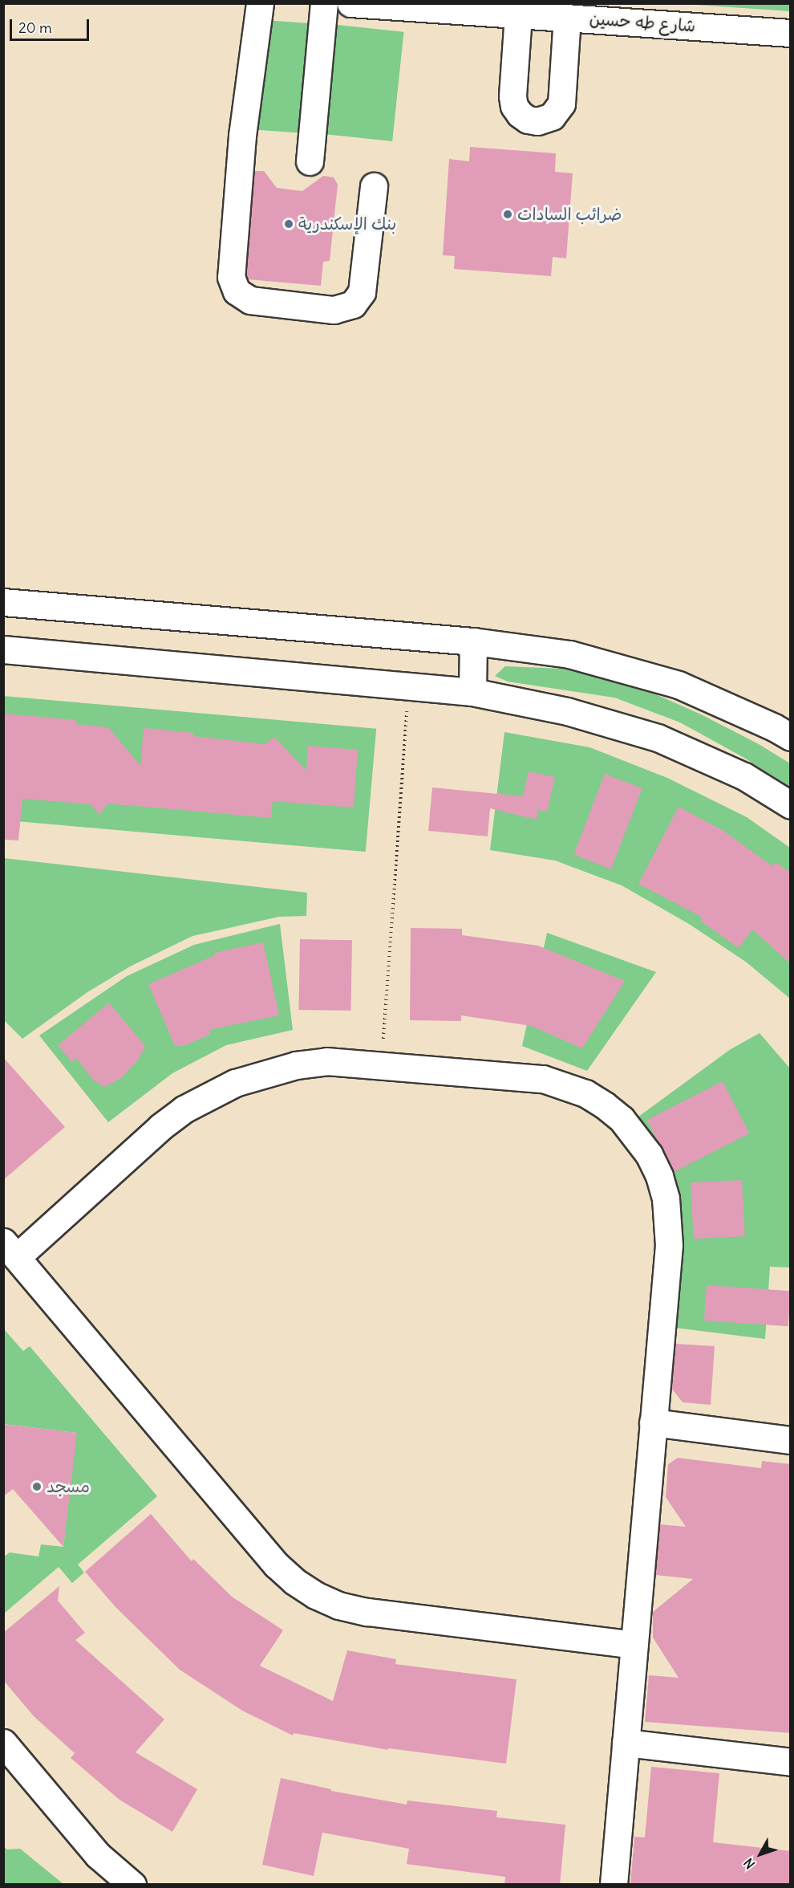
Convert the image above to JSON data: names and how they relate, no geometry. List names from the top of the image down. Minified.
{"streets":{"street":["شارع طه حسين"]},"places":["ضرائب السادات","بنك الإسكندرية","مسجد"],"scale_bar":"20 m","north":"bottom left"}
